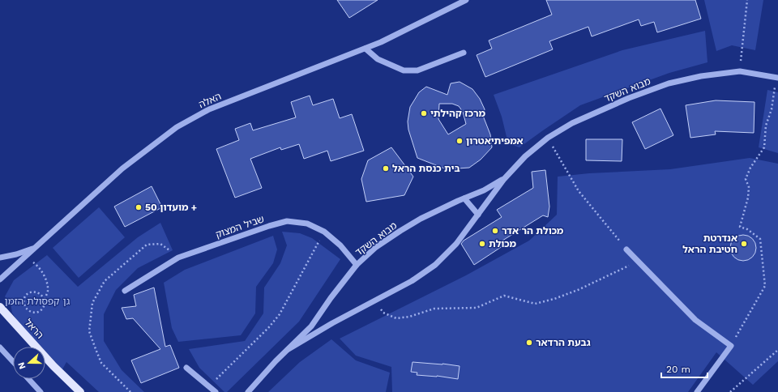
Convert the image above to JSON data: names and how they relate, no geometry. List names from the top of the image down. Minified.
{"streets":{"main road":["הראל"],"street":["מבוא השקד","האלה","שביל המצוק"]},"crossings":[["מבוא השקד","שביל המצוק"]],"parks":["גן קפסולת הזמן"],"places":["מרכז קהילתי","אמפיתיאטרון","בית כנסת הראל","מועדון 50 +","מכולת הר אדר","מכולת","אנדרטת חטיבת הראל","גבעת הרדאר"],"scale_bar":"20 m","north":"left"}
